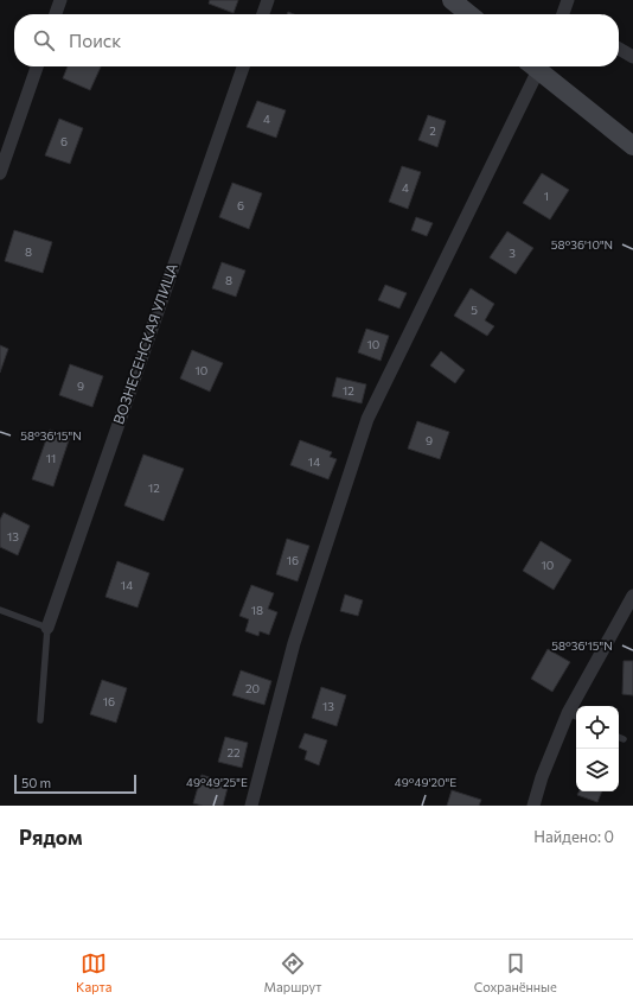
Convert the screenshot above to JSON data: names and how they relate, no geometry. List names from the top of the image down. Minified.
{"streets":{"street":["ВОЗНЕСЕНСКАЯ УЛИЦА"]},"house_numbers":["4","2","6","4","1","6","8","3","8","5","10","10","9","12","9","11","14","12","13","16","10","14","18","20","16","13","22"],"scale_bar":"50 m","page":{"search":"Поиск","scale":"50 m","heading":["Рядом","Найдено: 0"],"nav":["Карта","Маршрут","Сохранённые"]},"coordinates":["58°36'10\"N","58°36'15\"N","49°49'25\"E","49°49'20\"E"]}
